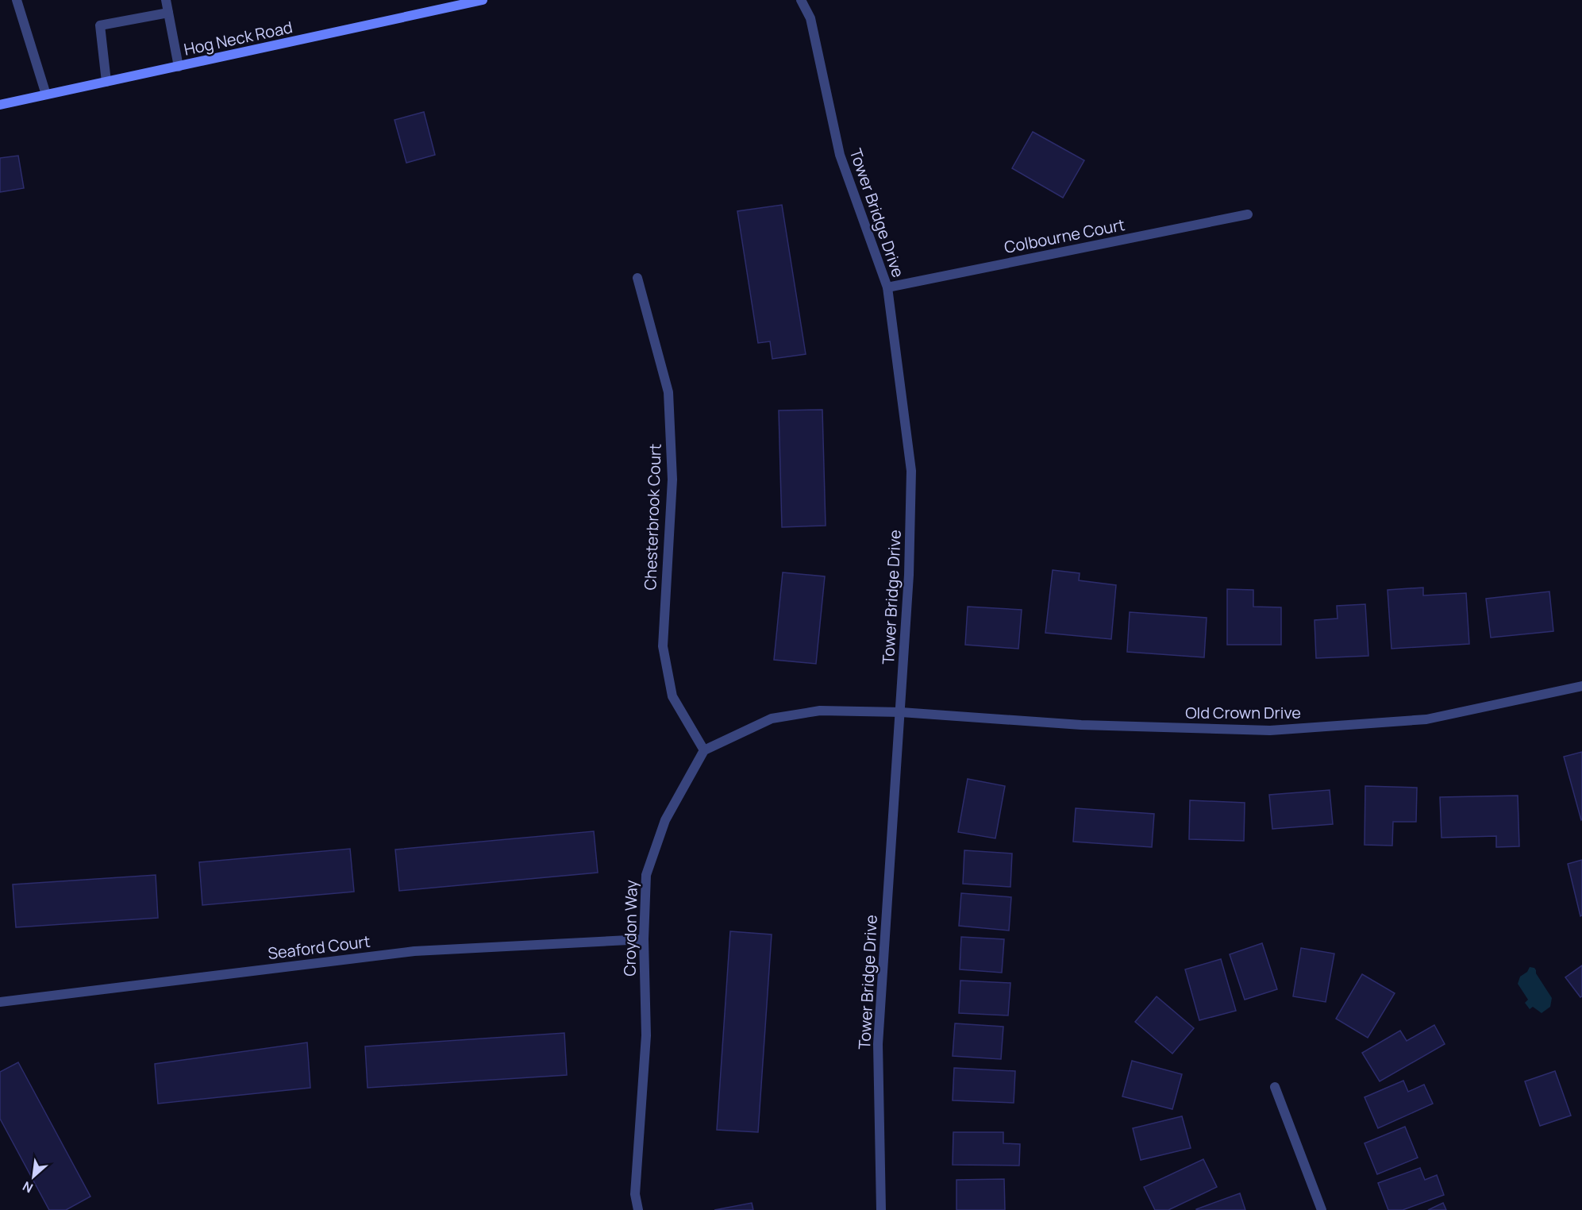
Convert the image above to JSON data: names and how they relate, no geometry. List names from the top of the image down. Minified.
{"streets":{"main road":["Hog Neck Road"],"street":["Tower Bridge Drive","Colbourne Court","Chesterbrook Court","Old Crown Drive","Croydon Way","Seaford Court"]},"crossings":[["Tower Bridge Drive","Colbourne Court"],["Tower Bridge Drive","Old Crown Drive"],["Chesterbrook Court","Croydon Way"],["Croydon Way","Seaford Court"]],"north":"bottom left"}
